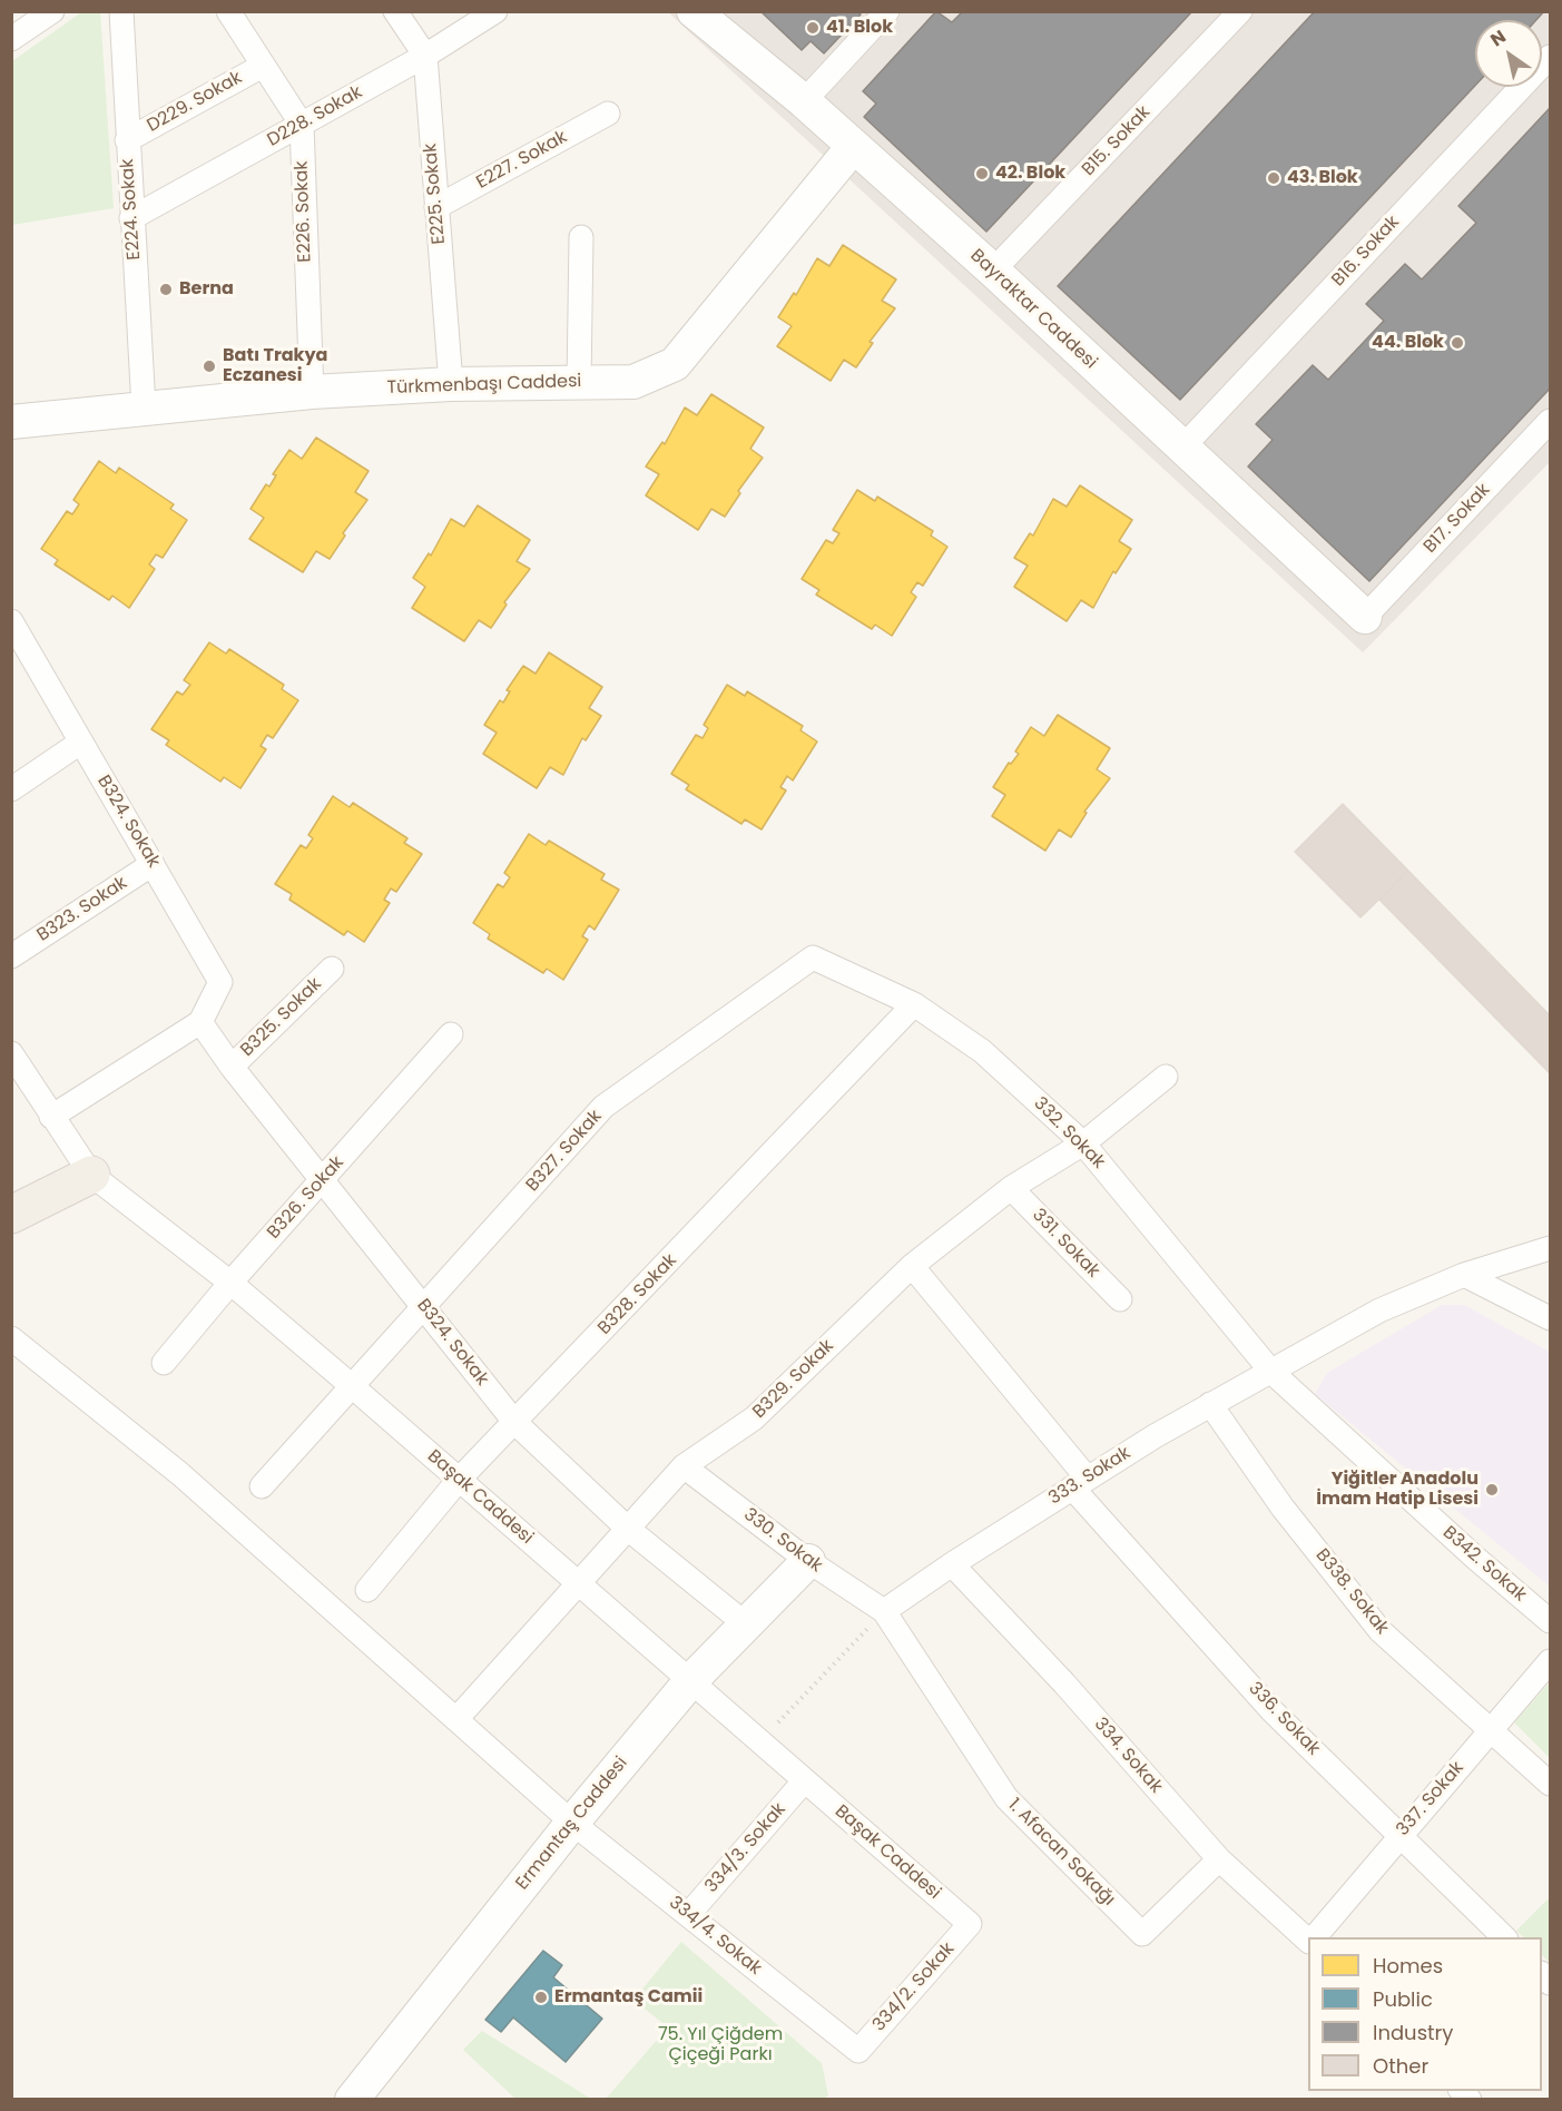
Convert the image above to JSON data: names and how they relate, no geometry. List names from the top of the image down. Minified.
{"streets":{"main road":["Bayraktar Caddesi","Türkmenbaşı Caddesi","Ermantaş Caddesi"],"street":["D229. Sokak","D228. Sokak","B15. Sokak","E227. Sokak","E225. Sokak","E224. Sokak","E226. Sokak","B16. Sokak","B17. Sokak","B324. Sokak","B323. Sokak","B325. Sokak","332. Sokak","B327. Sokak","B326. Sokak","331. Sokak","B328. Sokak","B329. Sokak","333. Sokak","Başak Caddesi","330. Sokak","B342. Sokak","B338. Sokak","336. Sokak","334. Sokak","337. Sokak","334/3. Sokak","1. Afacan Sokağı","334/4. Sokak","334/2. Sokak"]},"crossings":[["D229. Sokak","E224. Sokak"],["D228. Sokak","E225. Sokak"],["D228. Sokak","E224. Sokak"],["D228. Sokak","E226. Sokak"],["B15. Sokak","Bayraktar Caddesi"],["E227. Sokak","E225. Sokak"],["E225. Sokak","Türkmenbaşı Caddesi"],["E224. Sokak","Türkmenbaşı Caddesi"],["E226. Sokak","Türkmenbaşı Caddesi"],["B16. Sokak","Bayraktar Caddesi"],["Bayraktar Caddesi","Türkmenbaşı Caddesi"],["Bayraktar Caddesi","B17. Sokak"],["B324. Sokak","B323. Sokak"],["B324. Sokak","B325. Sokak"],["B324. Sokak","B327. Sokak"],["B324. Sokak","B326. Sokak"],["B324. Sokak","B328. Sokak"],["B324. Sokak","B329. Sokak"],["B324. Sokak","Ermantaş Caddesi"],["332. Sokak","B327. Sokak"],["332. Sokak","B328. Sokak"],["332. Sokak","B329. Sokak"],["332. Sokak","333. Sokak"],["332. Sokak","B342. Sokak"],["B327. Sokak","Başak Caddesi"],["B326. Sokak","Başak Caddesi"],["331. Sokak","B329. Sokak"],["B328. Sokak","Başak Caddesi"],["B329. Sokak","Başak Caddesi"],["B329. Sokak","330. Sokak"],["B329. Sokak","336. Sokak"],["B329. Sokak","334/4. Sokak"],["333. Sokak","330. Sokak"],["333. Sokak","B342. Sokak"],["333. Sokak","B338. Sokak"],["333. Sokak","336. Sokak"],["333. Sokak","334. Sokak"],["333. Sokak","1. Afacan Sokağı"],["Başak Caddesi","Ermantaş Caddesi"],["Başak Caddesi","334/3. Sokak"],["Başak Caddesi","334/2. Sokak"],["330. Sokak","Ermantaş Caddesi"],["330. Sokak","1. Afacan Sokağı"],["B338. Sokak","337. Sokak"],["336. Sokak","337. Sokak"],["334. Sokak","1. Afacan Sokağı"],["Ermantaş Caddesi","334/4. Sokak"],["334/3. Sokak","334/4. Sokak"],["334/4. Sokak","334/2. Sokak"]],"parks":["75. Yıl Çiğdem Çiçeği Parkı"],"places":["41. Blok","42. Blok","43. Blok","Berna","44. Blok","Batı Trakya Eczanesi","Yiğitler Anadolu İmam Hatip Lisesi","Ermantaş Camii"],"legend":["Homes","Public","Industry","Other"],"north":"top left"}
